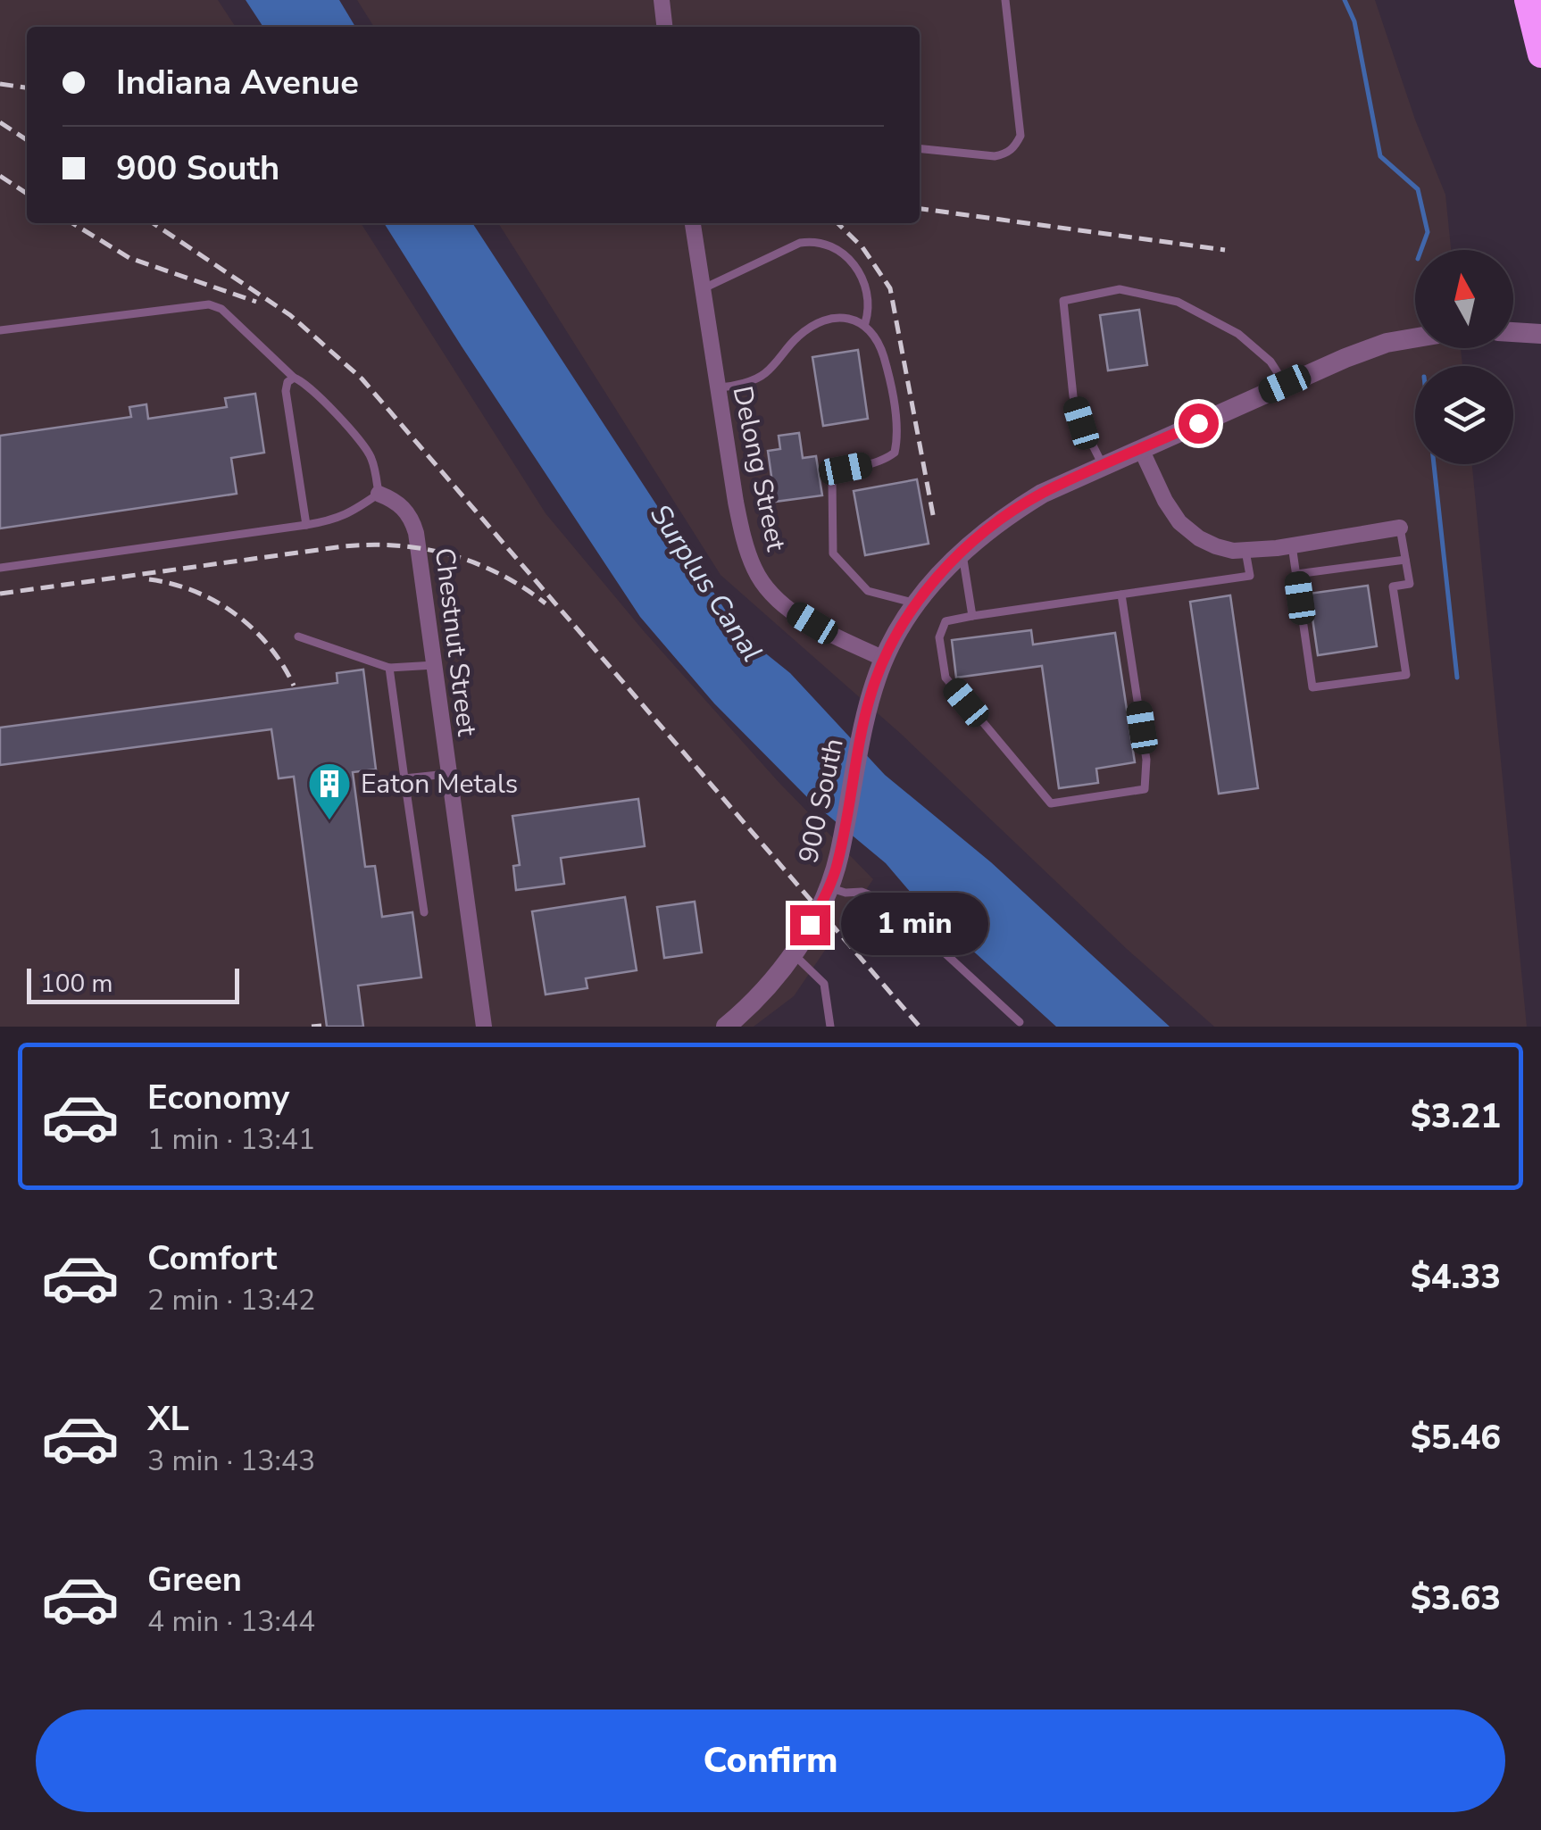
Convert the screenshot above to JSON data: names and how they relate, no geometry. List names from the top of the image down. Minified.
{"streets":{"street":["Delong Street","Chestnut Street","900 South"]},"crossings":[["Delong Street","900 South"]],"water":["Surplus Canal"],"places":{"building":["Eaton Metals"]},"scale_bar":"100 m","north":"top","page":{"banner":["Indiana Avenue","900 South"],"bubble":"1 min","scale":"100 m","list":[{"name":"Economy","note":"1 min · 13:41","value":"$3.21"},{"name":"Comfort","note":"2 min · 13:42","value":"$4.33"},{"name":"XL","note":"3 min · 13:43","value":"$5.46"},{"name":"Green","note":"4 min · 13:44","value":"$3.63"}],"buttons":"Confirm"}}
